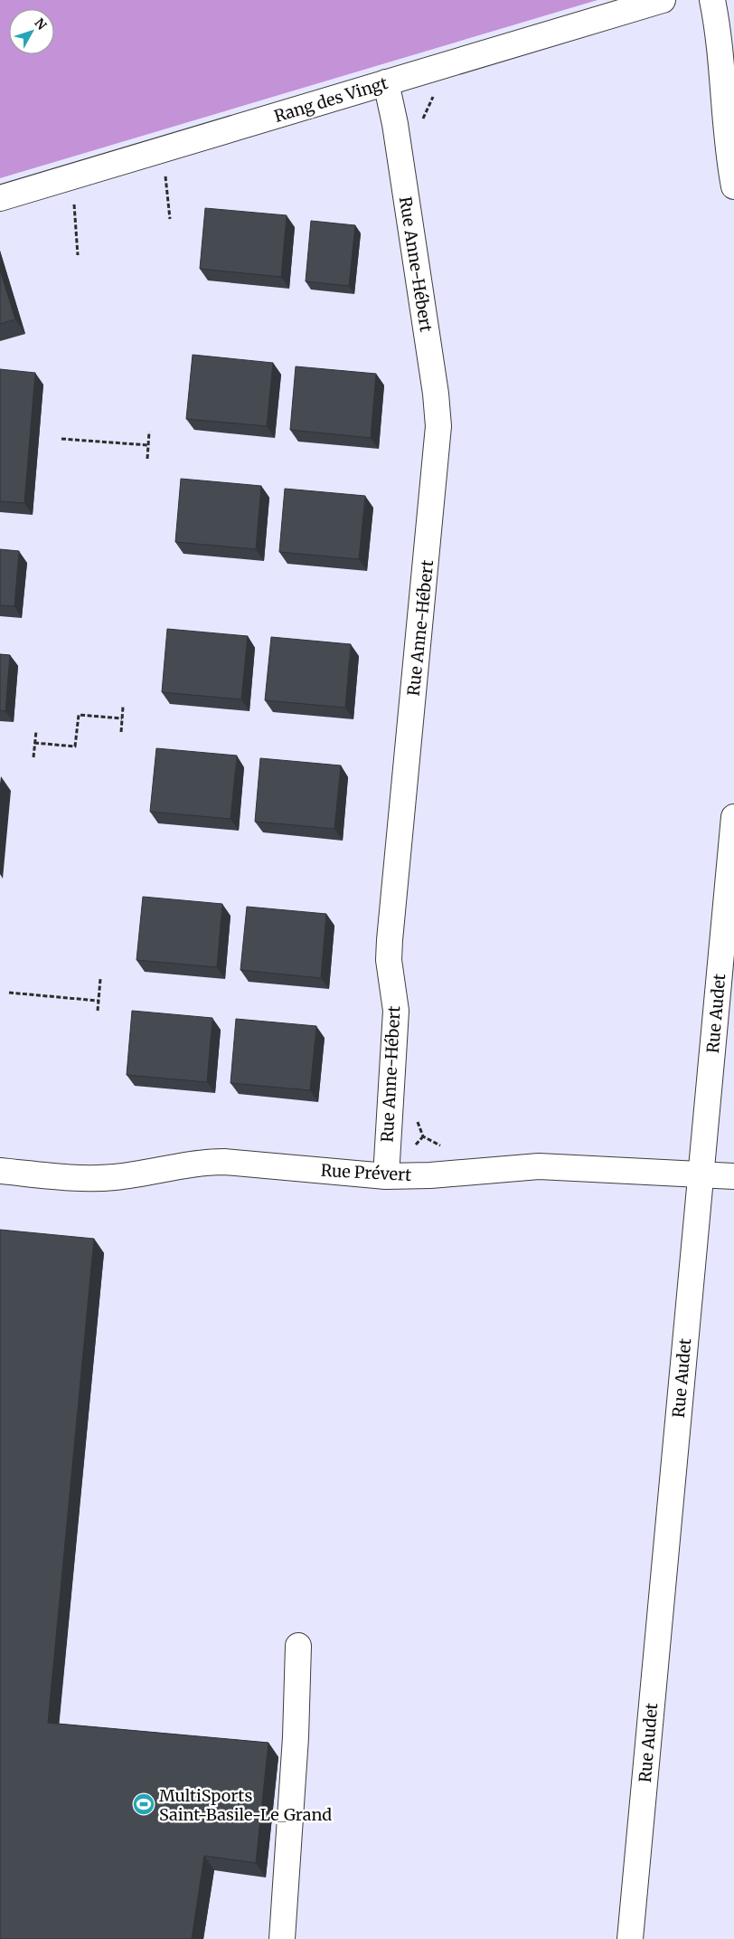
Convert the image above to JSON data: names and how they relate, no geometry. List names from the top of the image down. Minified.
{"streets":{"street":["Rang des Vingt","Rue Anne-Hébert","Rue Audet","Rue Prévert"]},"crossings":[["Rang des Vingt","Rue Anne-Hébert"],["Rue Anne-Hébert","Rue Prévert"],["Rue Audet","Rue Prévert"]],"places":{"sports":["MultiSports Saint-Basile-Le_Grand"]},"north":"top right"}
